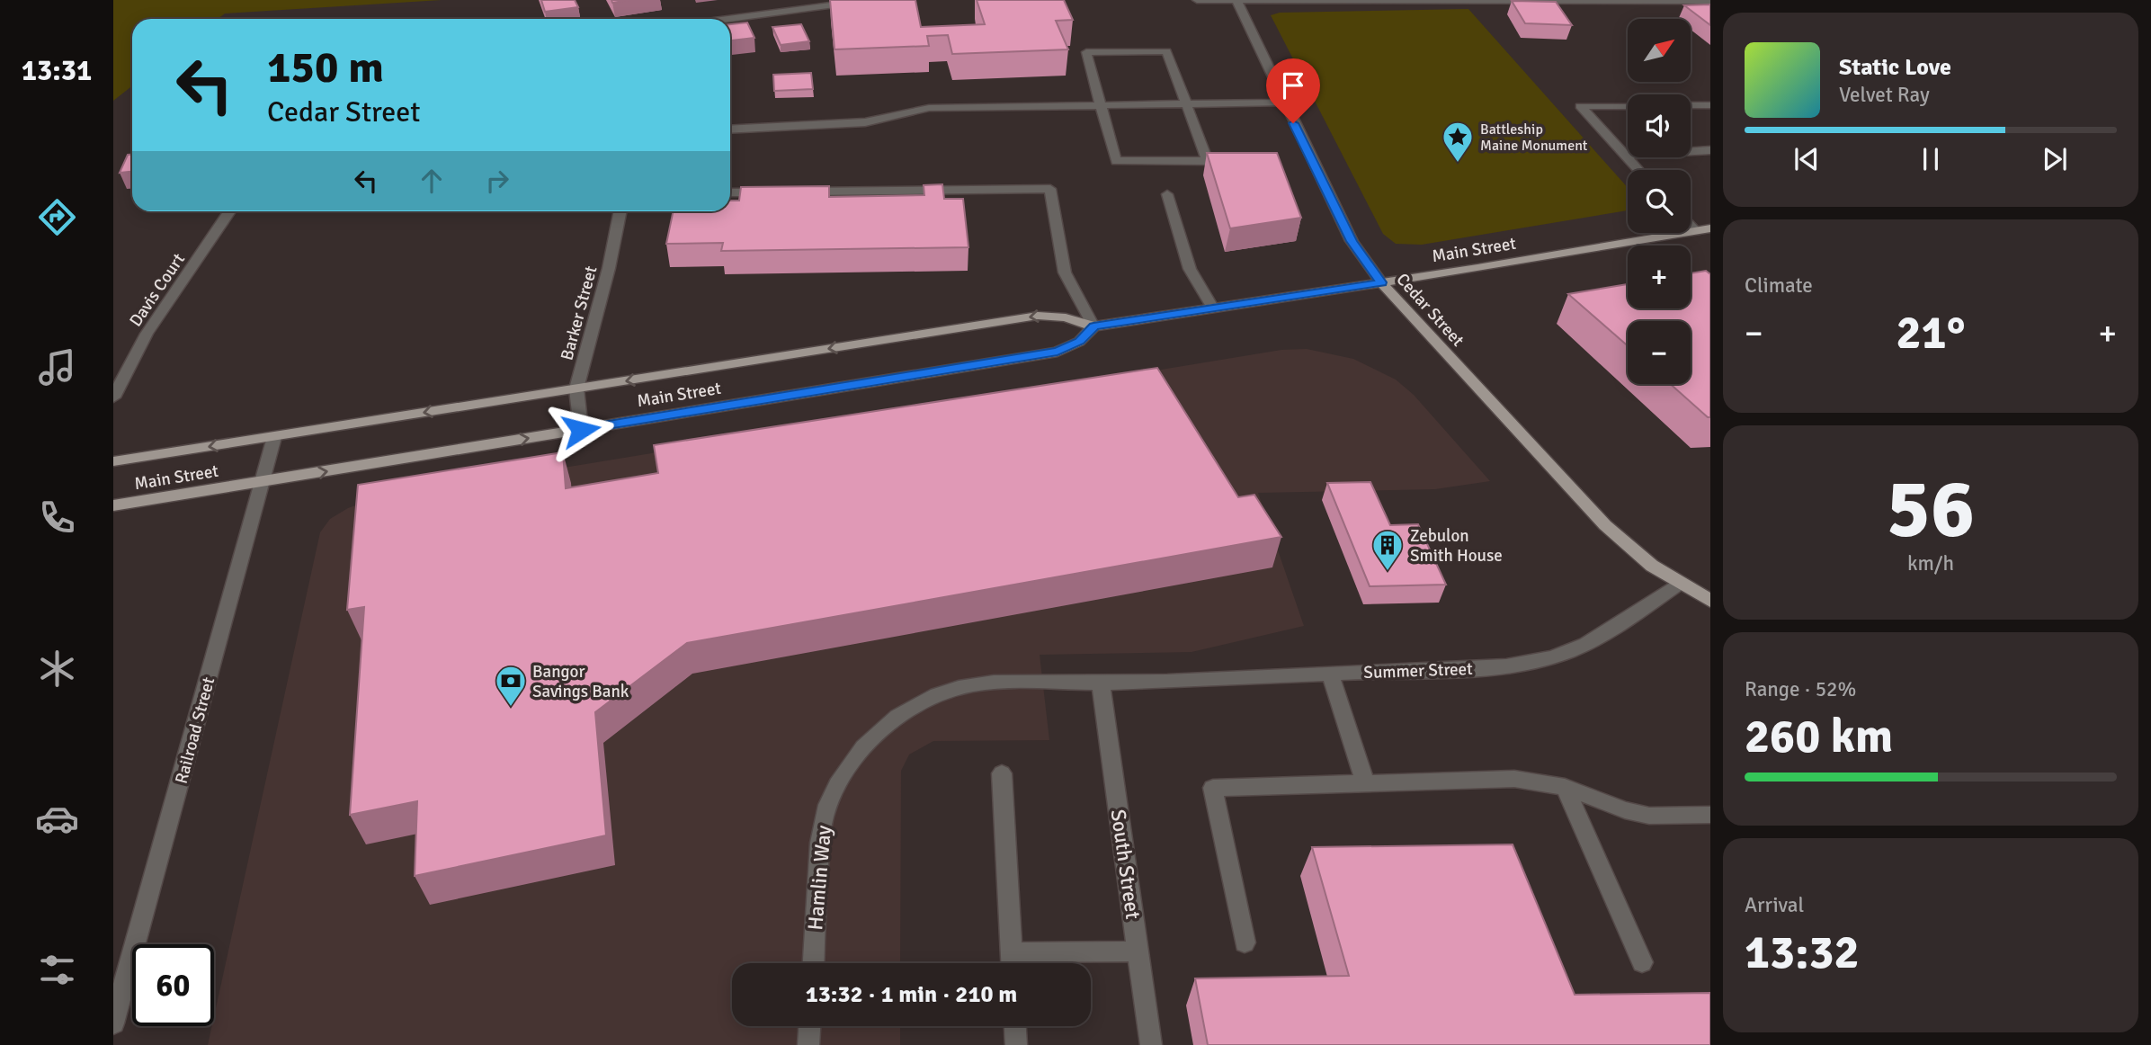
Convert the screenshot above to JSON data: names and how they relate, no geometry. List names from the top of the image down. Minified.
{"streets":{"main road":["Main Street","Cedar Street"],"street":["Davis Court","Barker Street","Summer Street","Railroad Street","South Street","Hamlin Way"]},"crossings":[["Main Street","Cedar Street"],["Main Street","Barker Street"],["Main Street","Railroad Street"],["Cedar Street","Summer Street"],["Summer Street","South Street"],["Summer Street","Hamlin Way"],["South Street","Hamlin Way"]],"places":{"place":["Battleship Maine Monument"],"building":["Zebulon Smith House"],"bank":["Bangor Savings Bank"]},"north":"top right","page":{"tabs":"13:31","map_buttons":["+","−"],"turn":["150 m","Cedar Street"],"song":["Static Love","Velvet Ray"],"tile":["Climate",["56","km/h"],["Range · 52%","260 km"],["Arrival","13:32"]],"heat":["−","21°","+"],"limit":"60","trip":"13:32 · 1 min · 210 m"}}
